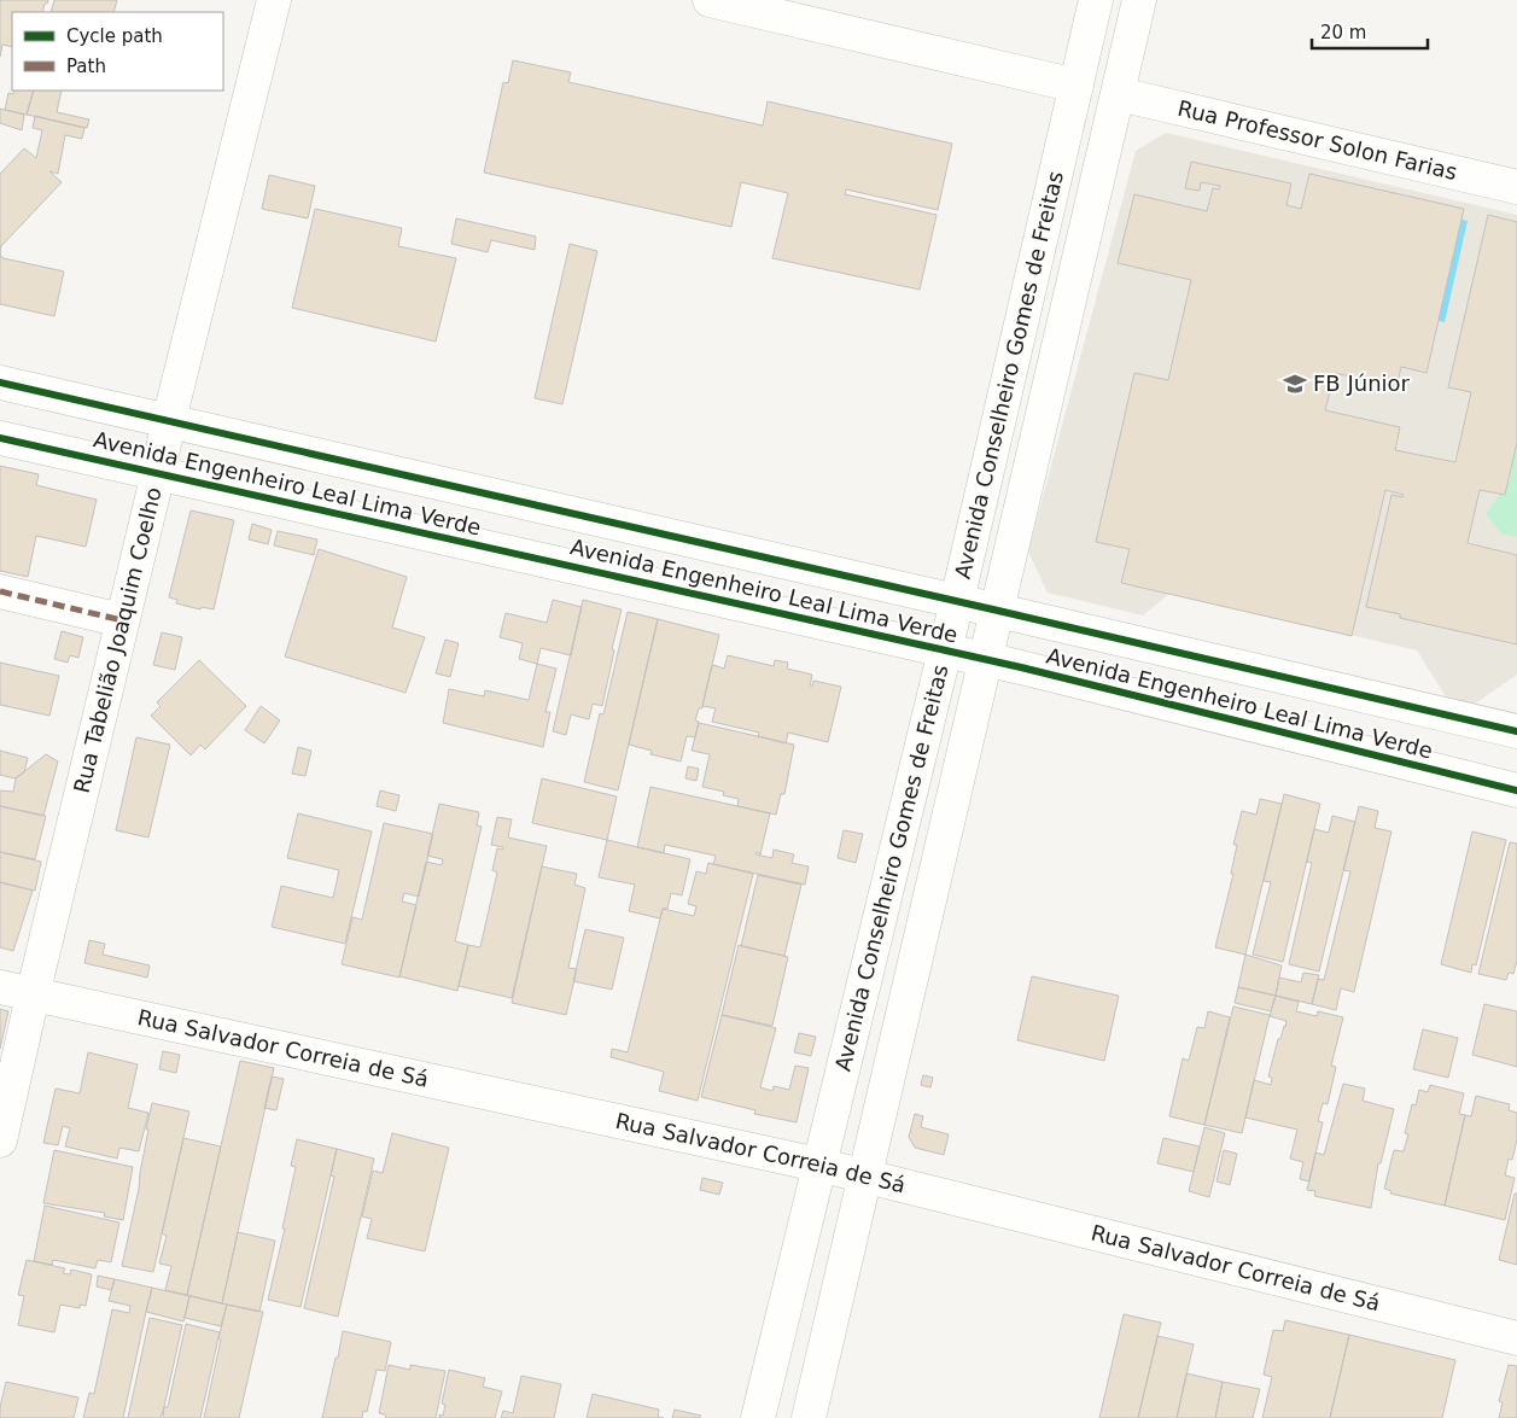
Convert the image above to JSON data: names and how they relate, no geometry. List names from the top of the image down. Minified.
{"streets":{"street":["Rua Professor Solon Farias","Avenida Conselheiro Gomes de Freitas","Avenida Engenheiro Leal Lima Verde","Rua Tabelião Joaquim Coelho","Rua Salvador Correia de Sá"]},"crossings":[["Rua Professor Solon Farias","Avenida Conselheiro Gomes de Freitas"],["Avenida Conselheiro Gomes de Freitas","Avenida Engenheiro Leal Lima Verde"],["Avenida Conselheiro Gomes de Freitas","Rua Salvador Correia de Sá"],["Avenida Engenheiro Leal Lima Verde","Rua Tabelião Joaquim Coelho"],["Rua Tabelião Joaquim Coelho","Rua Salvador Correia de Sá"]],"places":{"school or university":["FB Júnior"]},"legend":["Cycle path","Path"],"scale_bar":"20 m"}
